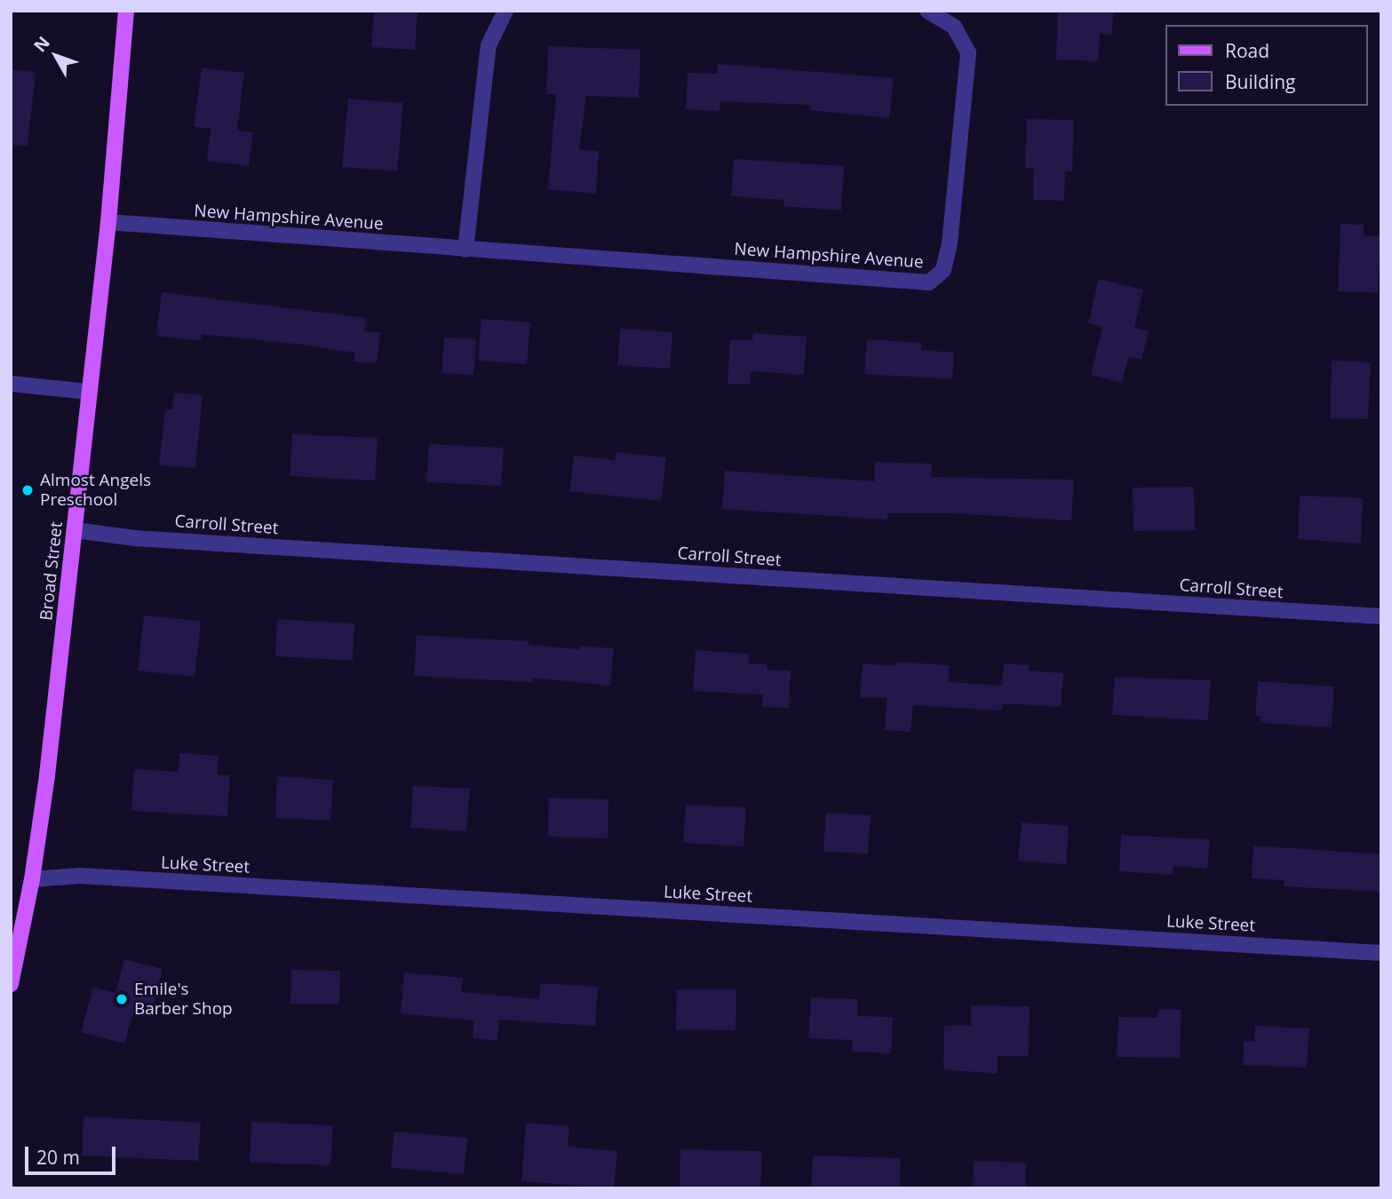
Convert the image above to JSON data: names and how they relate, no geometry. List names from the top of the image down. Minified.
{"streets":{"main road":["Broad Street"],"street":["New Hampshire Avenue","Carroll Street","Luke Street"]},"crossings":[["New Hampshire Avenue","Broad Street"],["Carroll Street","Broad Street"],["Broad Street","Luke Street"]],"places":["Almost Angels Preschool","Emile's Barber Shop"],"legend":["Road","Building"],"scale_bar":"20 m","north":"top left"}
